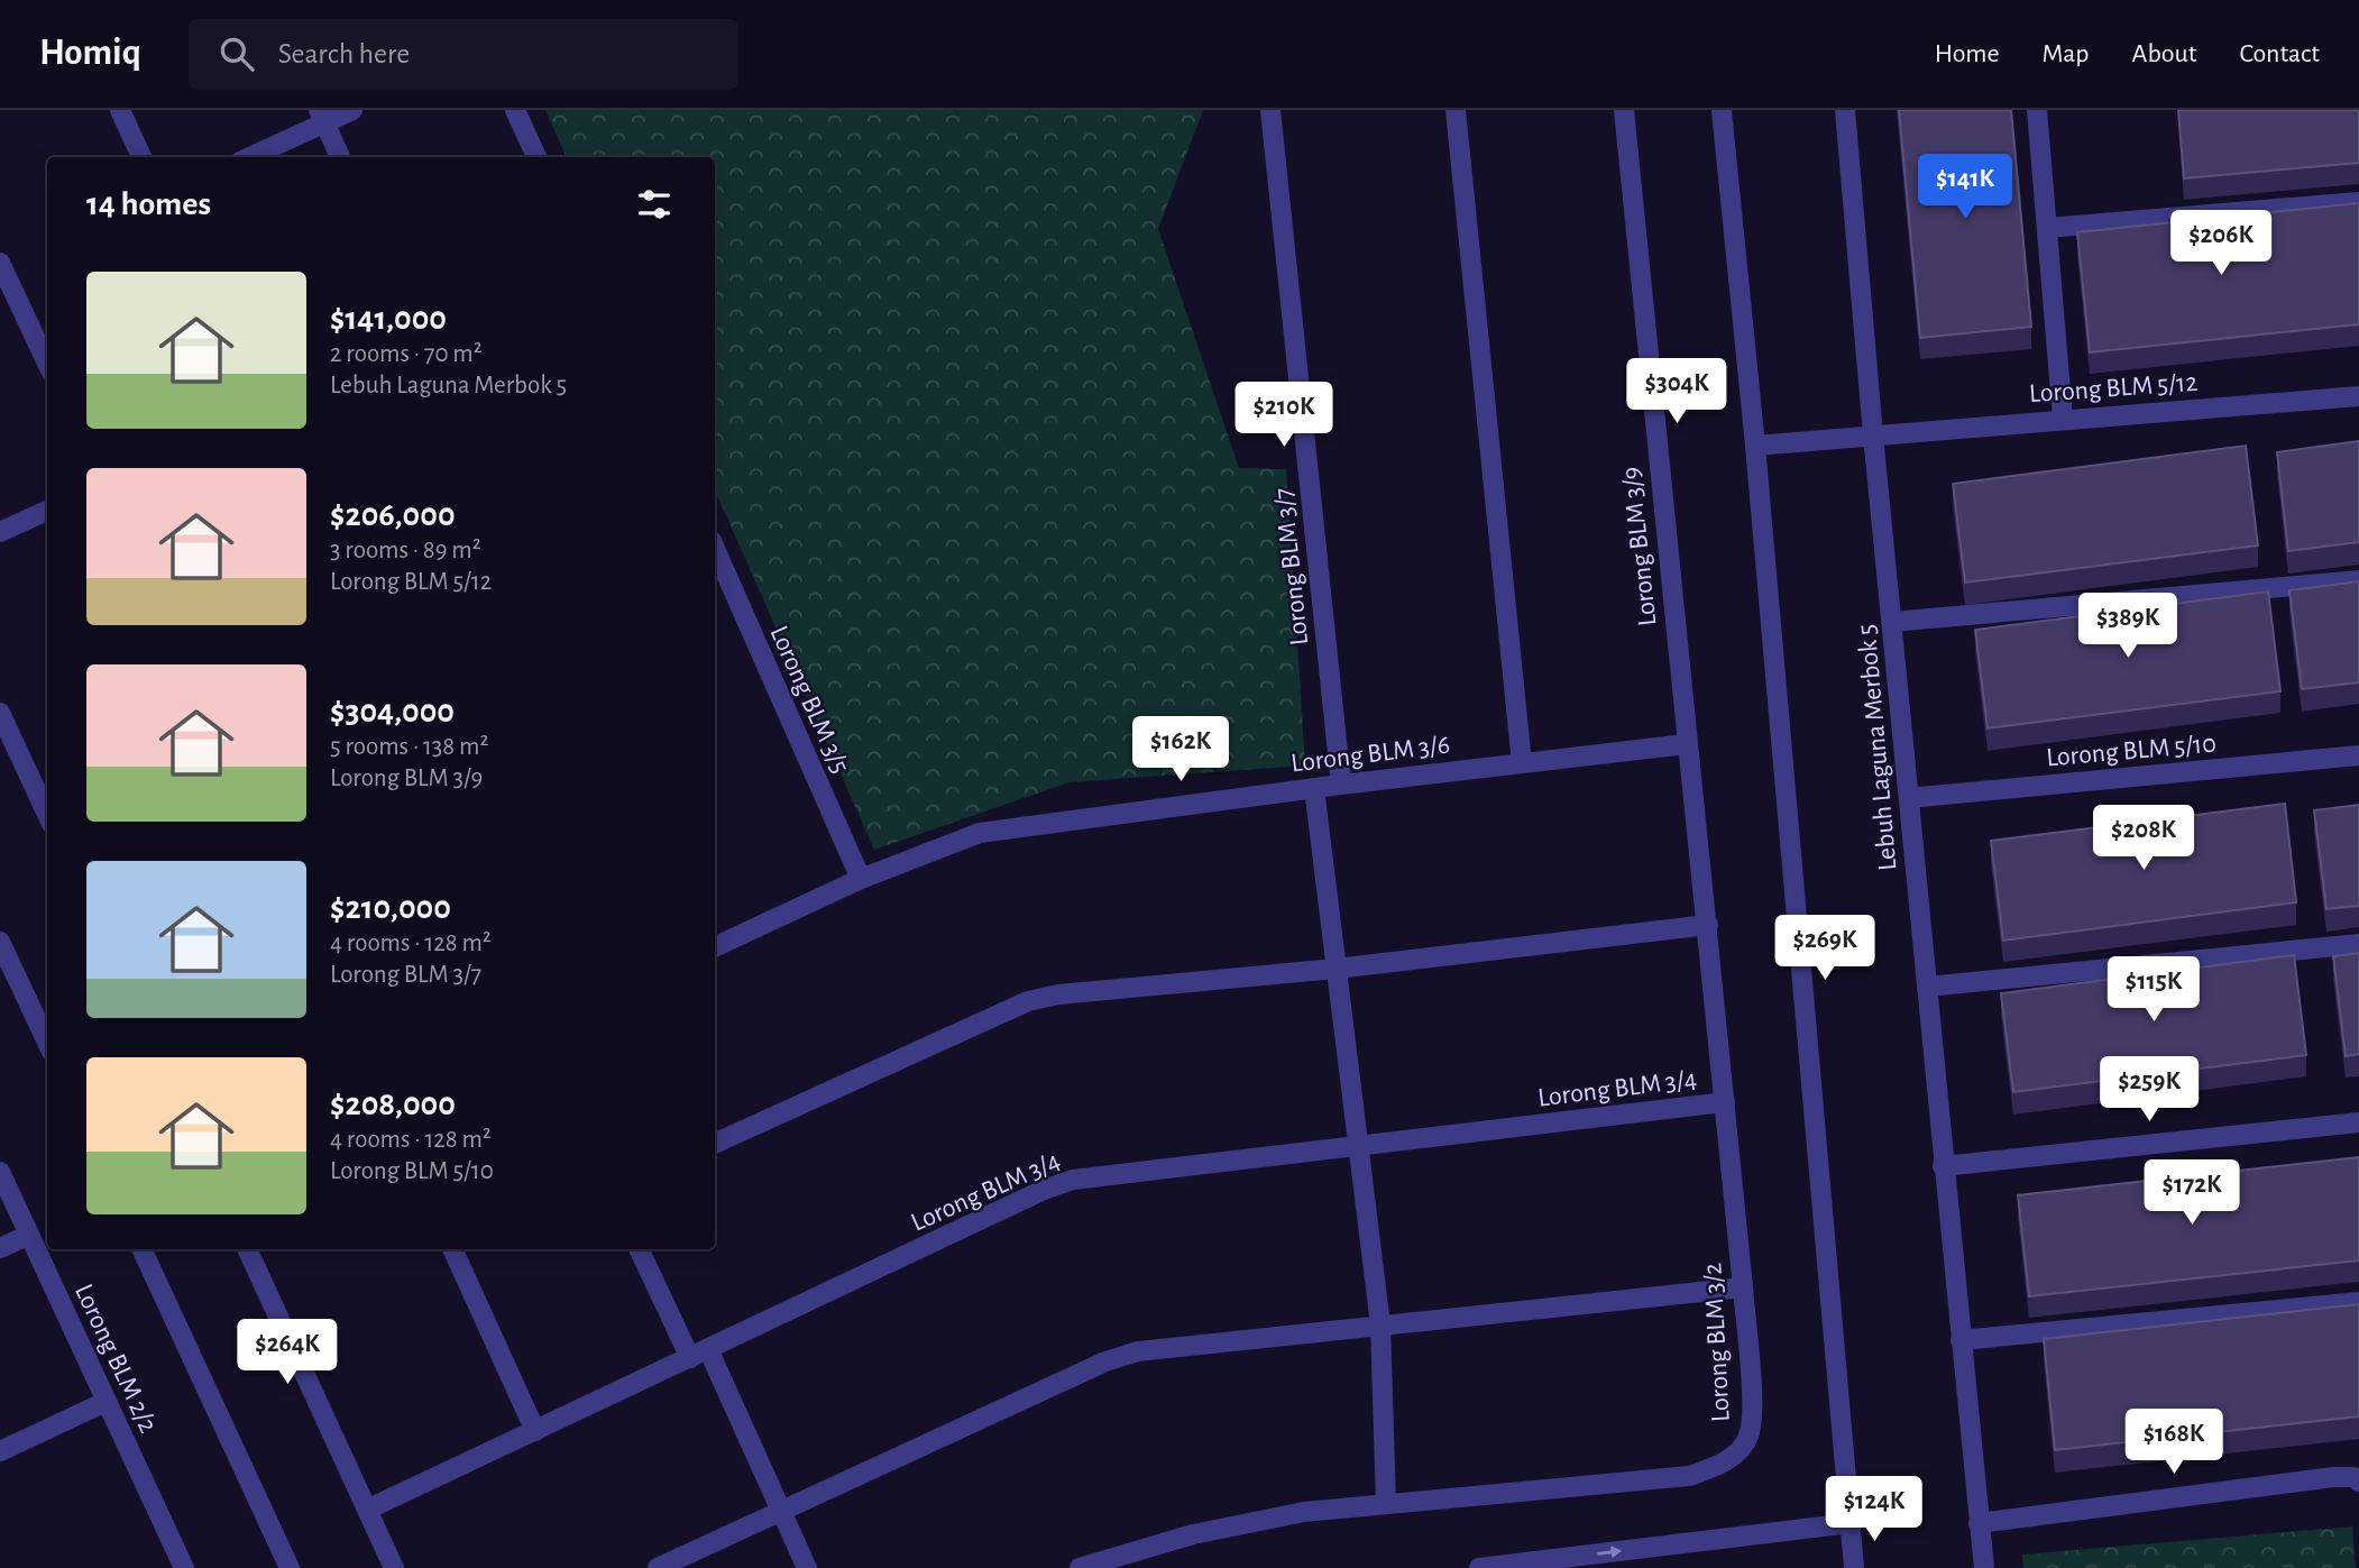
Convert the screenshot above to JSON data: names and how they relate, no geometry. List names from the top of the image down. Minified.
{"streets":{"street":["Lorong BLM 5/12","Lorong BLM 3/9","Lorong BLM 3/7","Lorong BLM 3/5","Lebuh Laguna Merbok 5","Lorong BLM 5/10","Lorong BLM 3/6","Lorong BLM 3/4","Lorong BLM 3/2","Lorong BLM 2/2"]},"crossings":[["Lorong BLM 5/12","Lebuh Laguna Merbok 5"],["Lorong BLM 3/9","Lorong BLM 3/6"],["Lorong BLM 3/9","Lorong BLM 3/2"],["Lorong BLM 3/7","Lorong BLM 3/6"],["Lorong BLM 3/5","Lorong BLM 3/6"],["Lebuh Laguna Merbok 5","Lorong BLM 5/10"],["Lorong BLM 3/6","Lorong BLM 3/2"],["Lorong BLM 3/4","Lorong BLM 3/2"]],"page":{"header":"Homiq","search":"Search here","nav":["Home","Map","About","Contact"],"price":["$141K","$206K","$304K","$210K","$389K","$162K","$208K","$269K","$115K","$259K","$172K","$264K","$168K","$124K"],"heading":"14 homes","list":[{"name":"$141,000","note":"2 rooms · 70 m² · Lebuh Laguna Merbok 5"},{"name":"$206,000","note":"3 rooms · 89 m² · Lorong BLM 5/12"},{"name":"$304,000","note":"5 rooms · 138 m² · Lorong BLM 3/9"},{"name":"$210,000","note":"4 rooms · 128 m² · Lorong BLM 3/7"},{"name":"$208,000","note":"4 rooms · 128 m² · Lorong BLM 5/10"}]}}
